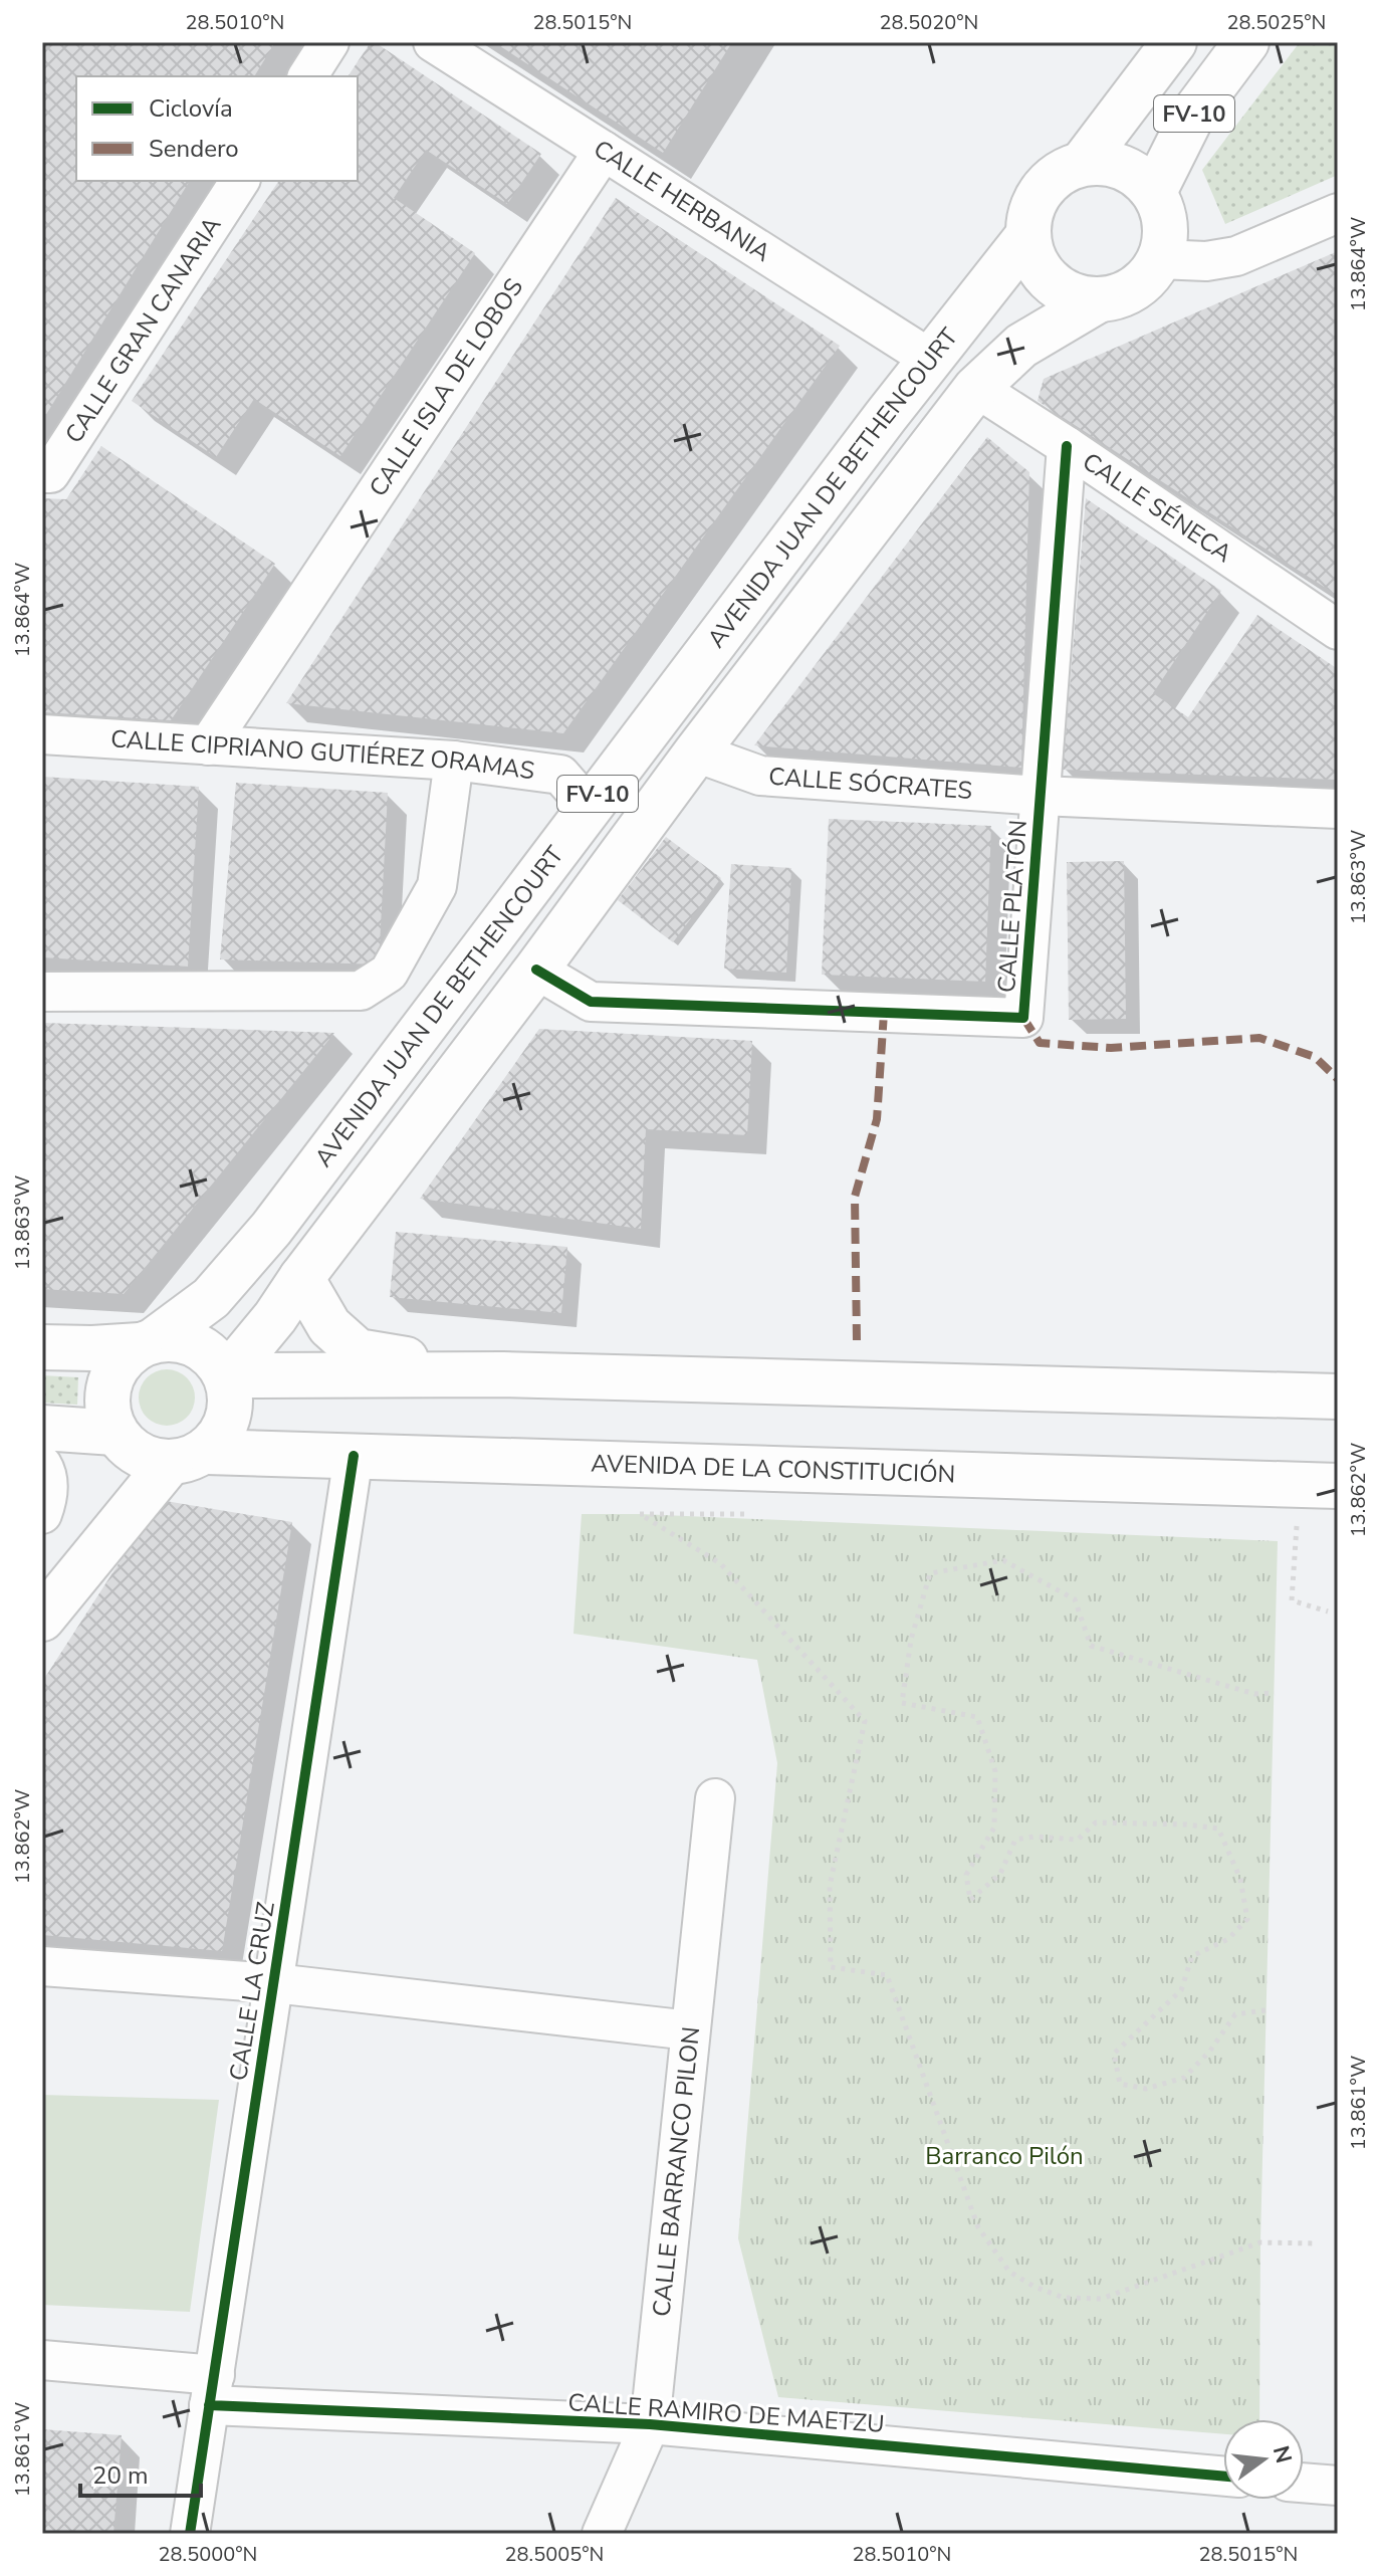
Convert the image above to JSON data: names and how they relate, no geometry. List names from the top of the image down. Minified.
{"streets":{"main road":["FV-10","AVENIDA JUAN DE BETHENCOURT","AVENIDA DE LA CONSTITUCIÓN"],"street":["CALLE HERBANIA","CALLE GRAN CANARIA","CALLE ISLA DE LOBOS","CALLE SÉNECA","CALLE CIPRIANO GUTIÉREZ ORAMAS","CALLE SÓCRATES","CALLE PLATÓN","CALLE LA CRUZ","CALLE BARRANCO PILON","CALLE RAMIRO DE MAETZU"]},"crossings":[["FV-10","AVENIDA JUAN DE BETHENCOURT"],["FV-10","CALLE SÉNECA"],["FV-10","CALLE SÓCRATES"],["FV-10","CALLE PLATÓN"],["FV-10","AVENIDA DE LA CONSTITUCIÓN"],["CALLE HERBANIA","CALLE ISLA DE LOBOS"],["CALLE HERBANIA","AVENIDA JUAN DE BETHENCOURT"],["CALLE ISLA DE LOBOS","CALLE CIPRIANO GUTIÉREZ ORAMAS"],["AVENIDA JUAN DE BETHENCOURT","CALLE CIPRIANO GUTIÉREZ ORAMAS"],["AVENIDA JUAN DE BETHENCOURT","AVENIDA DE LA CONSTITUCIÓN"],["CALLE SÉNECA","CALLE PLATÓN"],["CALLE SÓCRATES","CALLE PLATÓN"],["AVENIDA DE LA CONSTITUCIÓN","CALLE LA CRUZ"],["CALLE LA CRUZ","CALLE RAMIRO DE MAETZU"],["CALLE BARRANCO PILON","CALLE RAMIRO DE MAETZU"]],"parks":["Barranco Pilón"],"legend":["Ciclovía","Sendero"],"scale_bar":"20 m","north":"right","coordinates":["28.5010°N","28.5015°N","28.5020°N","28.5025°N","13.864°W","13.863°W","13.862°W","13.861°W","28.5000°N","28.5005°N"]}
